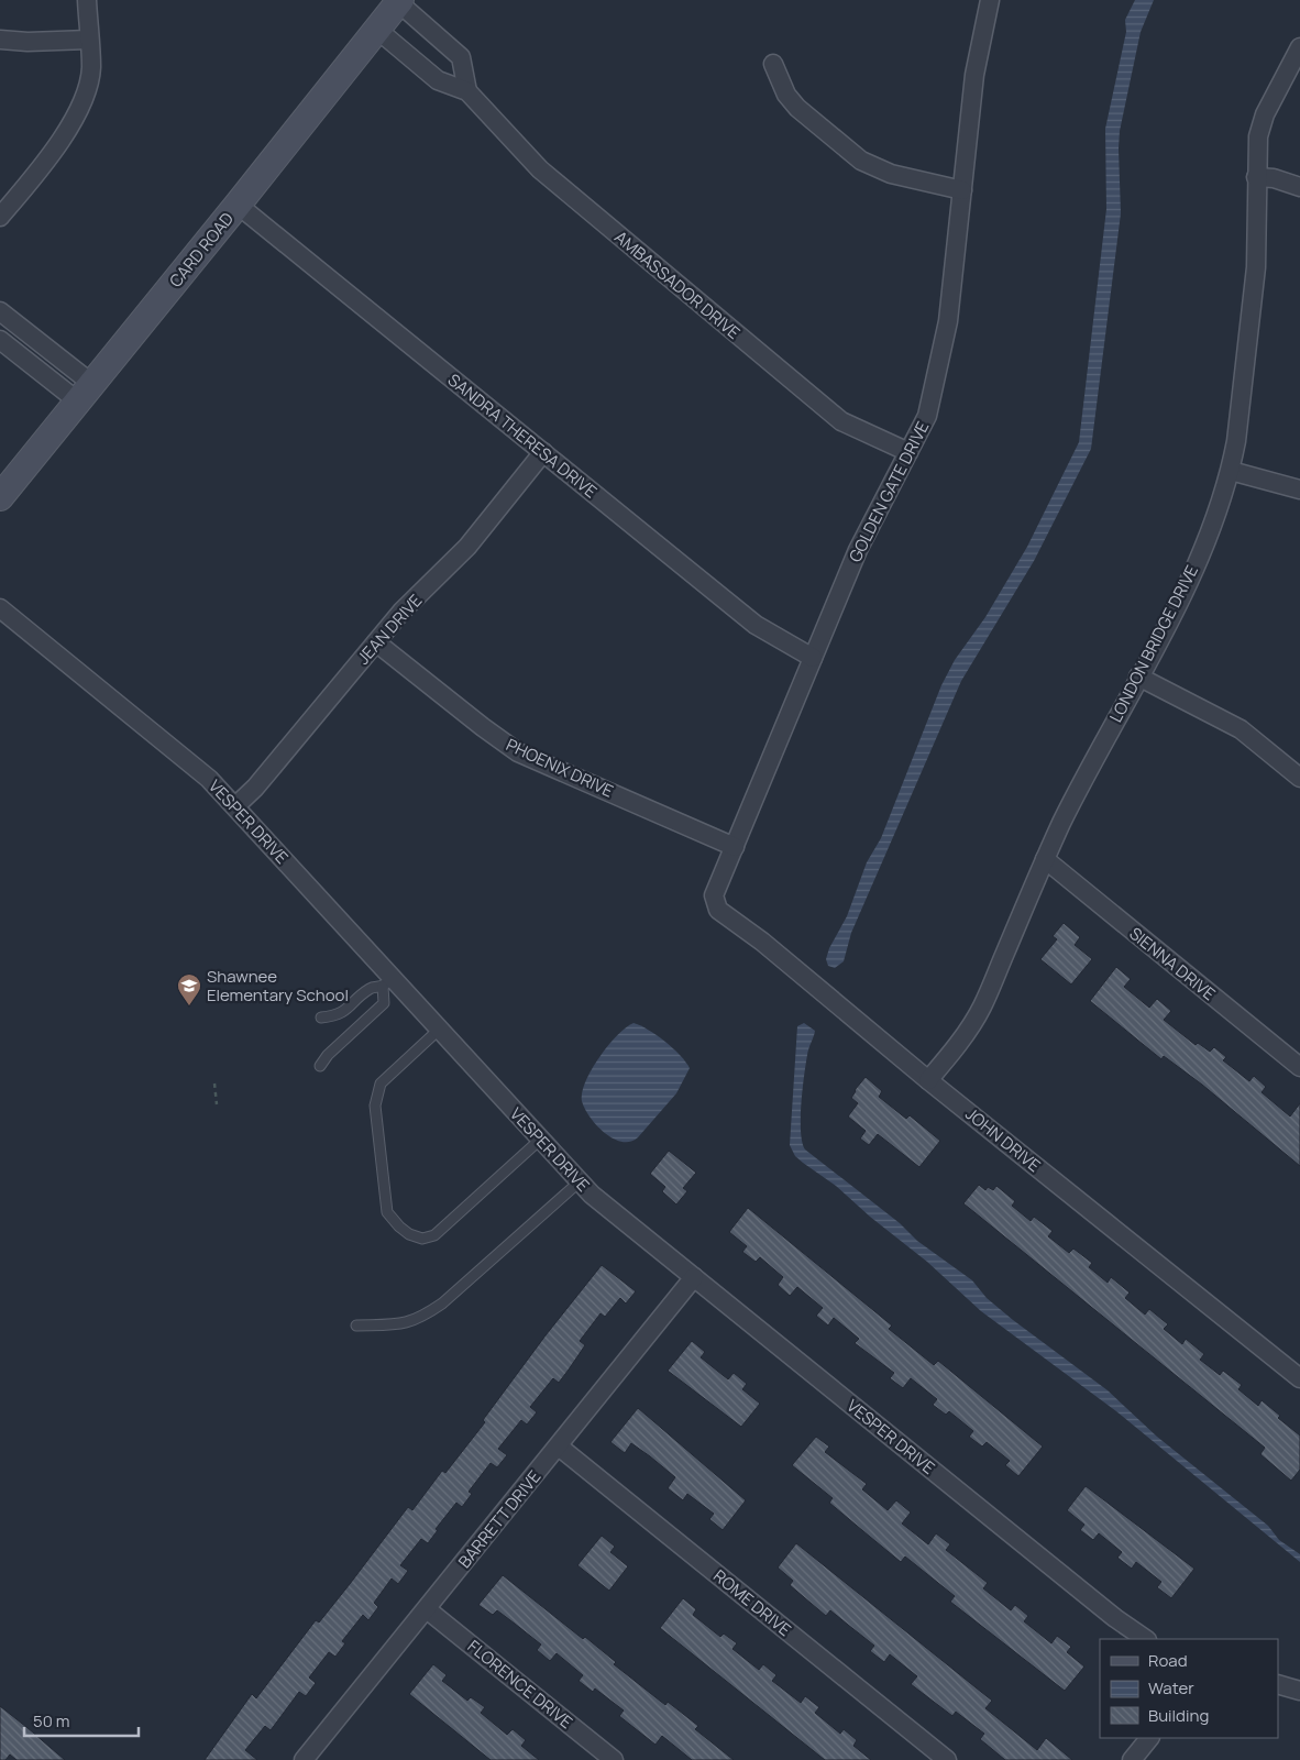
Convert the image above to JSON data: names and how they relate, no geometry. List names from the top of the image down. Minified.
{"streets":{"street":["CARD ROAD","AMBASSADOR DRIVE","SANDRA THERESA DRIVE","GOLDEN GATE DRIVE","JEAN DRIVE","LONDON BRIDGE DRIVE","PHOENIX DRIVE","VESPER DRIVE","SIENNA DRIVE","JOHN DRIVE","BARRETT DRIVE","ROME DRIVE","FLORENCE DRIVE"]},"crossings":[["CARD ROAD","AMBASSADOR DRIVE"],["CARD ROAD","SANDRA THERESA DRIVE"],["AMBASSADOR DRIVE","GOLDEN GATE DRIVE"],["SANDRA THERESA DRIVE","GOLDEN GATE DRIVE"],["SANDRA THERESA DRIVE","JEAN DRIVE"],["GOLDEN GATE DRIVE","PHOENIX DRIVE"],["GOLDEN GATE DRIVE","JOHN DRIVE"],["JEAN DRIVE","PHOENIX DRIVE"],["JEAN DRIVE","VESPER DRIVE"],["LONDON BRIDGE DRIVE","SIENNA DRIVE"],["LONDON BRIDGE DRIVE","JOHN DRIVE"],["VESPER DRIVE","BARRETT DRIVE"],["BARRETT DRIVE","ROME DRIVE"],["BARRETT DRIVE","FLORENCE DRIVE"]],"places":{"school or university":["Shawnee Elementary School"]},"legend":["Road","Water","Building"],"scale_bar":"50 m"}
